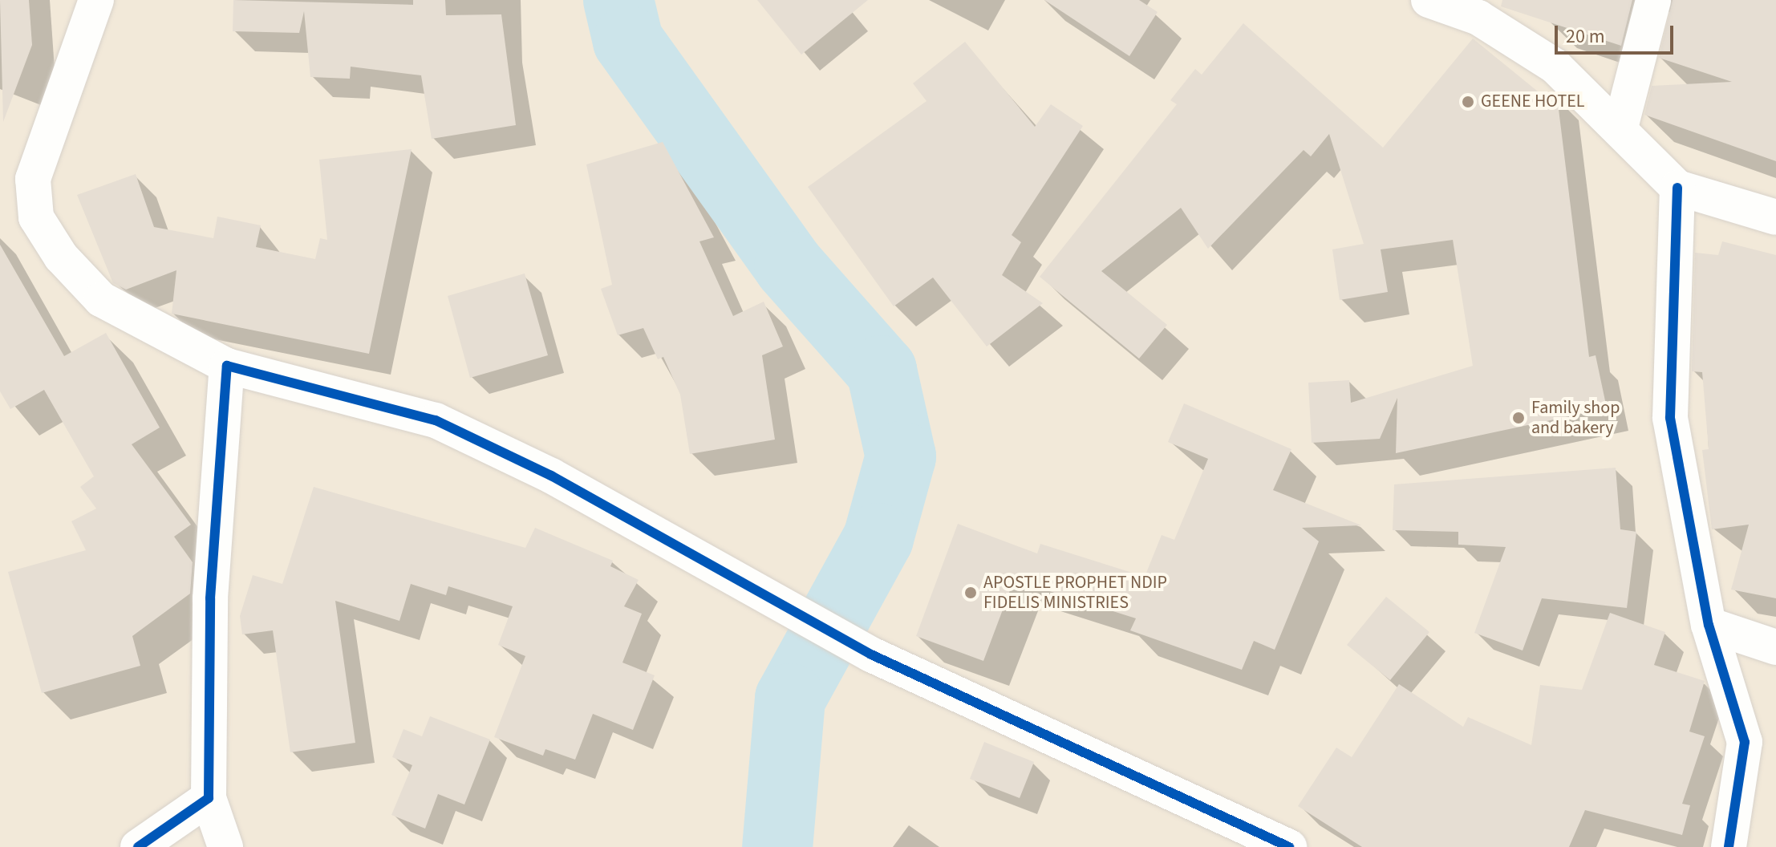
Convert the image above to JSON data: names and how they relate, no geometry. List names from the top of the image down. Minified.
{"places":["GEENE HOTEL","Family shop and bakery","APOSTLE PROPHET NDIP FIDELIS MINISTRIES"],"scale_bar":"20 m"}
